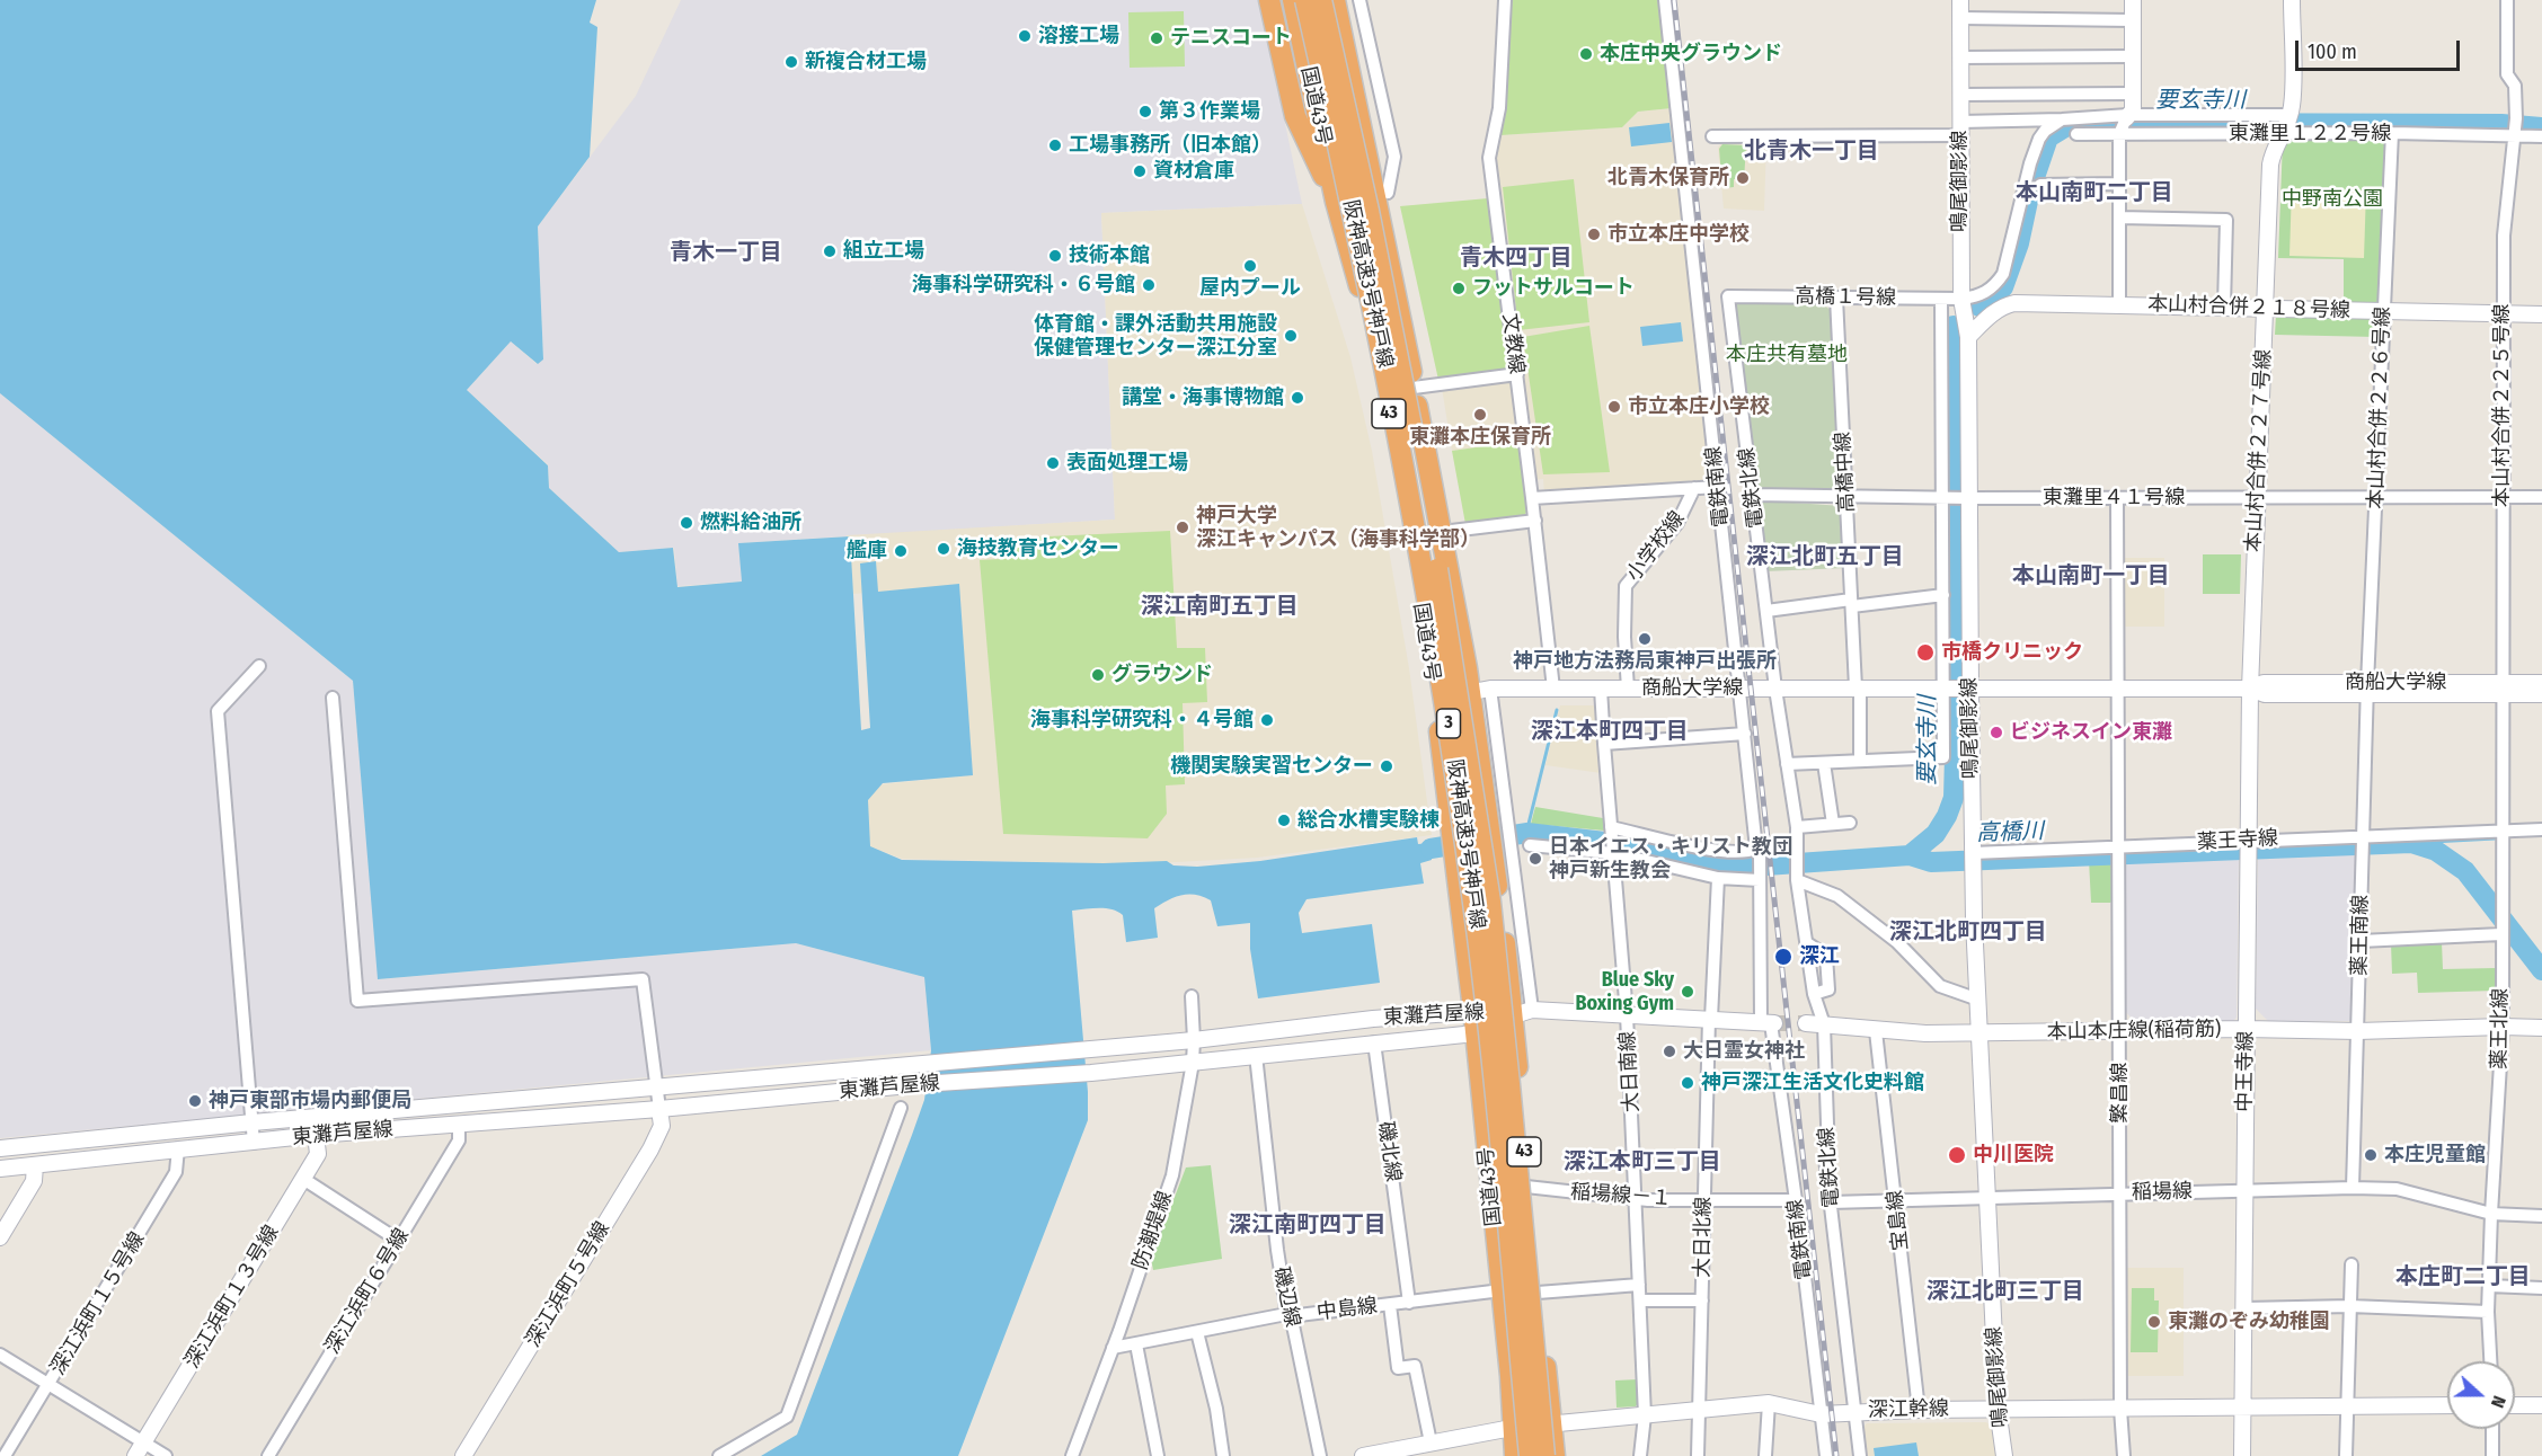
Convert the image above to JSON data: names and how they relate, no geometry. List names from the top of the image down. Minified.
{"streets":{"highway":["国道43号","阪神高速3号神戸線","43","3"],"street":["東灘里１２２号線","鳴尾御影線","高橋１号線","本山村合併２１８号線","文教線","本山村合併２２５号線","本山村合併２２６号線","本山村合併２２７号線","高橋中線","電鉄南線","電鉄北線","東灘里４１号線","小学校線","商船大学線","薬王寺線","薬王南線","東灘芦屋線","薬王北線","本山本庄線(稲荷筋)","大日南線","中王寺線","繁昌線","磯北線","稲場線","稲場線－１","宝島線","防潮堤線","大日北線","深江浜町５号線","深江浜町６号線","深江浜町１３号線","磯辺線","深江浜町１５号線","中島線","深江幹線"]},"crossings":[["国道43号","商船大学線"],["国道43号","東灘芦屋線"],["国道43号","稲場線－１"],["国道43号","中島線"],["国道43号","深江幹線"],["東灘里１２２号線","本山村合併２２５号線"],["東灘里１２２号線","本山村合併２２６号線"],["東灘里１２２号線","本山村合併２２７号線"],["鳴尾御影線","高橋１号線"],["鳴尾御影線","本山村合併２１８号線"],["鳴尾御影線","東灘里４１号線"],["鳴尾御影線","商船大学線"],["鳴尾御影線","薬王寺線"],["鳴尾御影線","本山本庄線(稲荷筋)"],["鳴尾御影線","稲場線"],["鳴尾御影線","深江幹線"],["高橋１号線","高橋中線"],["高橋１号線","電鉄北線"],["本山村合併２１８号線","本山村合併２２５号線"],["本山村合併２１８号線","本山村合併２２６号線"],["本山村合併２１８号線","本山村合併２２７号線"],["文教線","商船大学線"],["本山村合併２２５号線","東灘里４１号線"],["本山村合併２２５号線","商船大学線"],["本山村合併２２５号線","薬王北線"],["本山村合併２２６号線","東灘里４１号線"],["本山村合併２２６号線","商船大学線"],["本山村合併２２６号線","薬王南線"],["本山村合併２２７号線","東灘里４１号線"],["本山村合併２２７号線","商船大学線"],["本山村合併２２７号線","中王寺線"],["高橋中線","東灘里４１号線"],["高橋中線","商船大学線"],["電鉄南線","商船大学線"],["電鉄南線","稲場線－１"],["電鉄南線","深江幹線"],["電鉄北線","東灘里４１号線"],["電鉄北線","商船大学線"],["電鉄北線","本山本庄線(稲荷筋)"],["電鉄北線","稲場線"],["電鉄北線","深江幹線"],["東灘里４１号線","繁昌線"],["小学校線","商船大学線"],["商船大学線","薬王南線"],["商船大学線","薬王北線"],["商船大学線","大日南線"],["商船大学線","中王寺線"],["商船大学線","繁昌線"],["薬王寺線","薬王南線"],["薬王寺線","薬王北線"],["薬王寺線","中王寺線"],["薬王寺線","繁昌線"],["薬王南線","本山本庄線(稲荷筋)"],["薬王南線","稲場線"],["東灘芦屋線","磯北線"],["東灘芦屋線","防潮堤線"],["東灘芦屋線","深江浜町５号線"],["東灘芦屋線","深江浜町６号線"],["東灘芦屋線","深江浜町１３号線"],["東灘芦屋線","磯辺線"],["東灘芦屋線","深江浜町１５号線"],["薬王北線","本山本庄線(稲荷筋)"],["薬王北線","稲場線"],["本山本庄線(稲荷筋)","中王寺線"],["本山本庄線(稲荷筋)","繁昌線"],["本山本庄線(稲荷筋)","宝島線"],["大日南線","稲場線－１"],["大日南線","深江幹線"],["中王寺線","稲場線"],["中王寺線","深江幹線"],["繁昌線","稲場線"],["繁昌線","深江幹線"],["磯北線","中島線"],["稲場線","宝島線"],["稲場線－１","大日北線"],["宝島線","深江幹線"],["防潮堤線","中島線"],["大日北線","深江幹線"],["磯辺線","中島線"]],"districts":["北青木一丁目","本山南町二丁目","青木一丁目","青木四丁目","深江北町五丁目","本山南町一丁目","深江南町五丁目","深江本町四丁目","深江北町四丁目","深江本町三丁目","深江南町四丁目","本庄町二丁目","深江北町三丁目"],"water":["要玄寺川","高橋川"],"parks":["中野南公園","本庄共有墓地"],"places":["溶接工場","テニスコート","本庄中央グラウンド","新複合材工場","第３作業場","工場事務所（旧本館）","資材倉庫","北青木保育所","市立本庄中学校","組立工場","技術本館","屋内プール","海事科学研究科・６号館","フットサルコート","体育館・課外活動共用施設 保健管理センター深江分室","講堂・海事博物館","市立本庄小学校","東灘本庄保育所","表面処理工場","燃料給油所","神戸大学 深江キャンパス（海事科学部）","海技教育センター","艦庫","神戸地方法務局東神戸出張所","市橋クリニック","グラウンド","海事科学研究科・４号館","ビジネスイン東灘","機関実験実習センター","総合水槽実験棟","日本イエス・キリスト教団 神戸新生教会","深江","Blue Sky Boxing Gym","大日霊女神社","神戸深江生活文化史料館","神戸東部市場内郵便局","中川医院","本庄児童館","東灘のぞみ幼稚園"],"scale_bar":"100 m","north":"right"}
